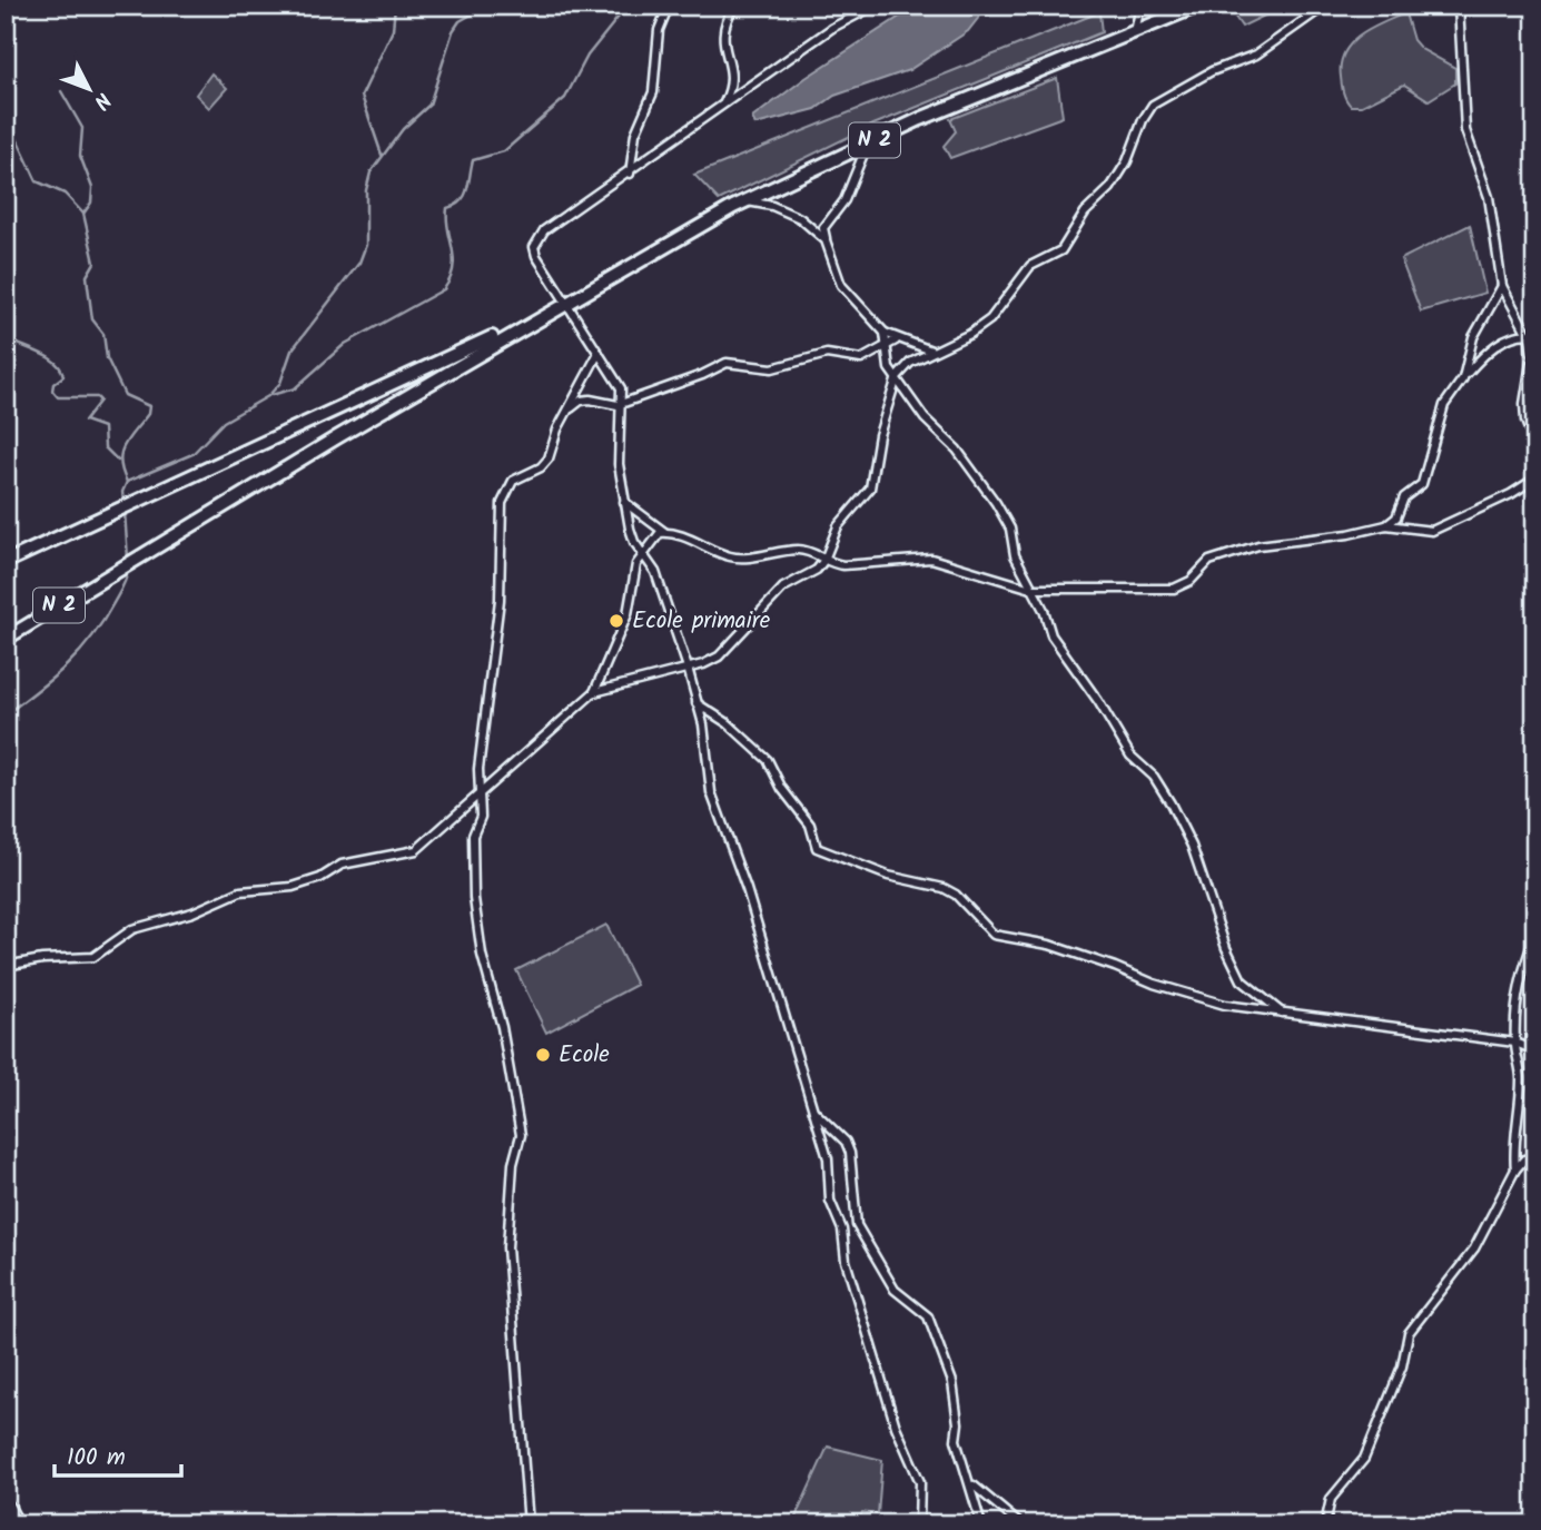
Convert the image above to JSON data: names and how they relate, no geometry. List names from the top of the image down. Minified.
{"streets":{"main road":["N 2"]},"places":["Ecole primaire","Ecole"],"scale_bar":"100 m","north":"bottom right"}
